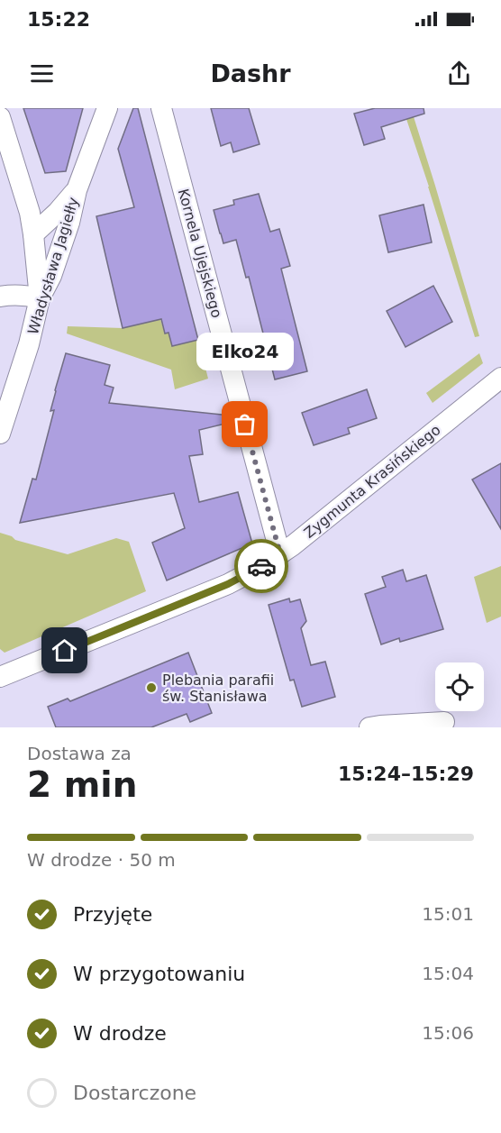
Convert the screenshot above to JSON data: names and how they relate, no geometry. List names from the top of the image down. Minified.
{"streets":{"street":["Kornela Ujejskiego","Władysława Jagiełły","Zygmunta Krasińskiego"]},"crossings":[["Kornela Ujejskiego","Zygmunta Krasińskiego"]],"places":["Elko24","Plebania parafii św. Stanisława"],"page":{"status":"15:22","header":"Dashr","bubble":"Elko24","heading":["2 min","Dostawa za","15:24–15:29"],"bar":"W drodze · 50 m","list":[["Przyjęte","15:01"],["W przygotowaniu","15:04"],["W drodze","15:06"],"Dostarczone"]}}
